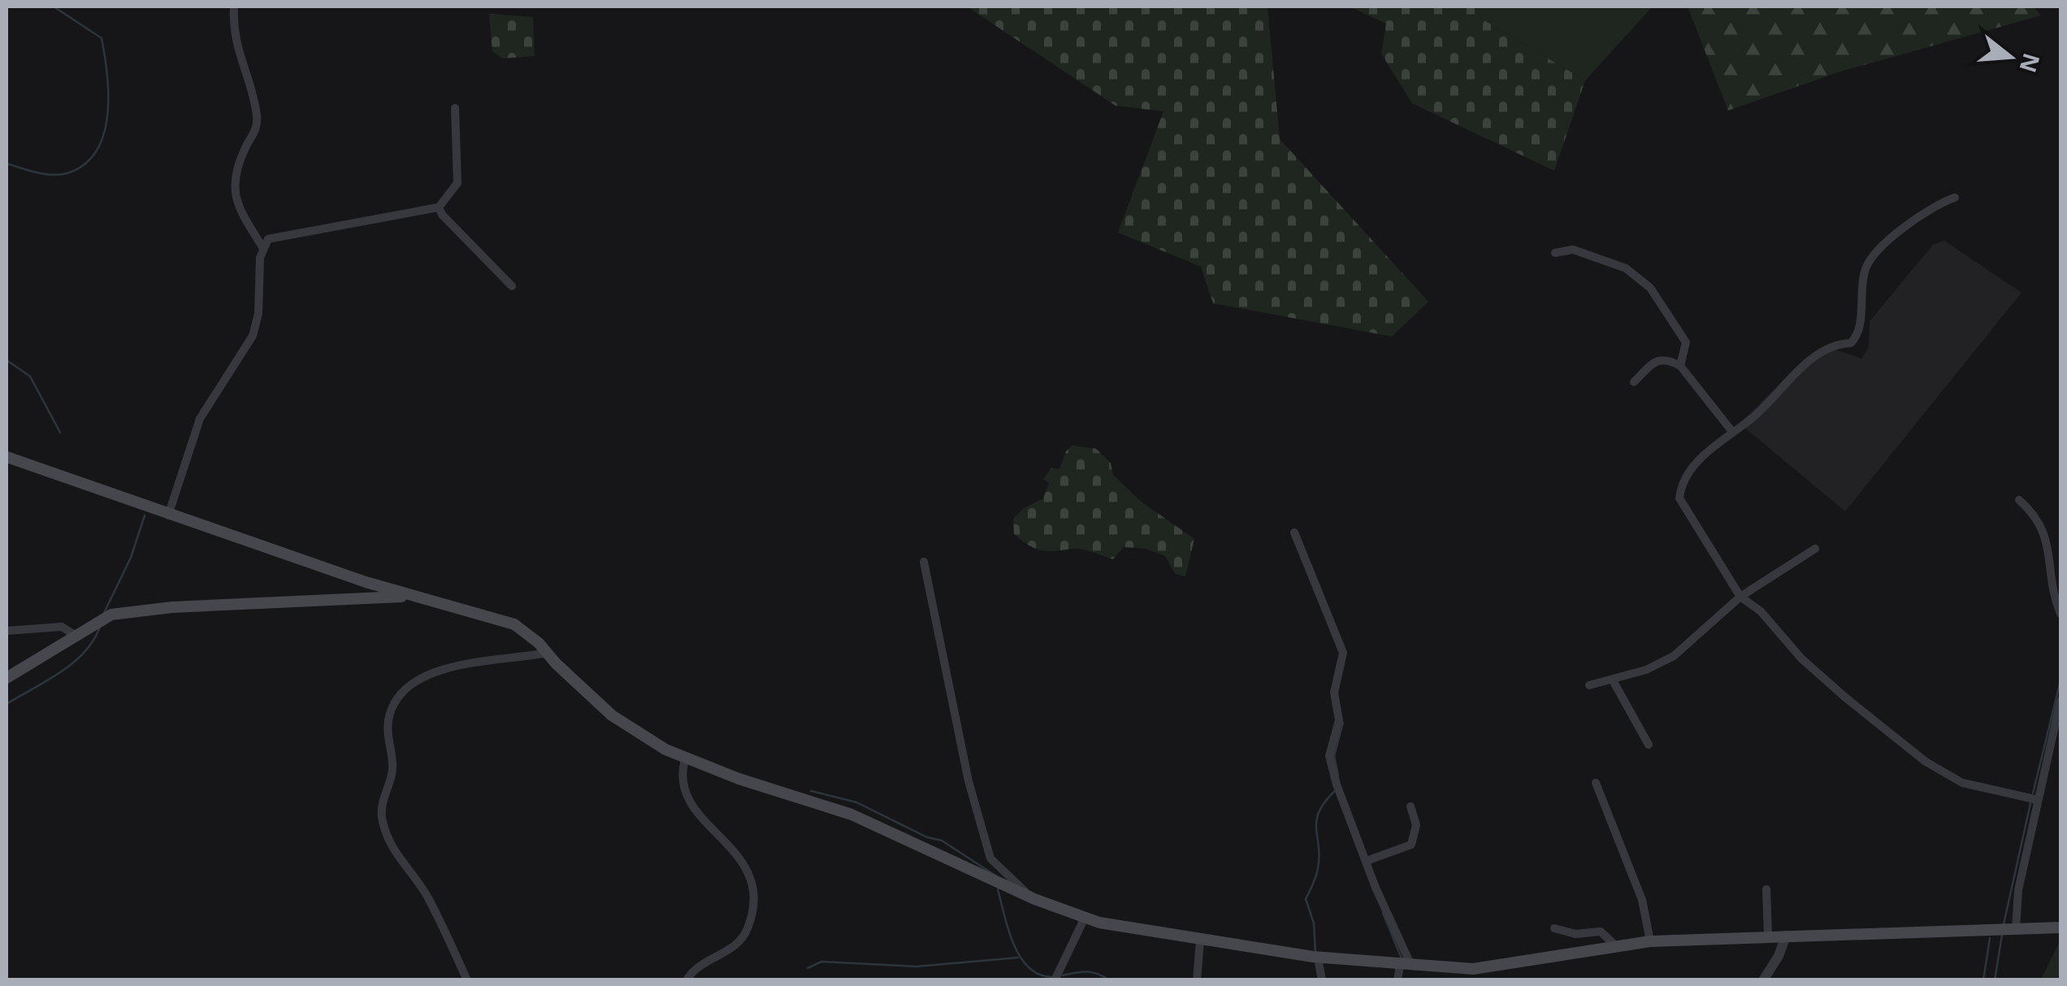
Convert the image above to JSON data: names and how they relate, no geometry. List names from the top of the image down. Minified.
{"north":"right"}
